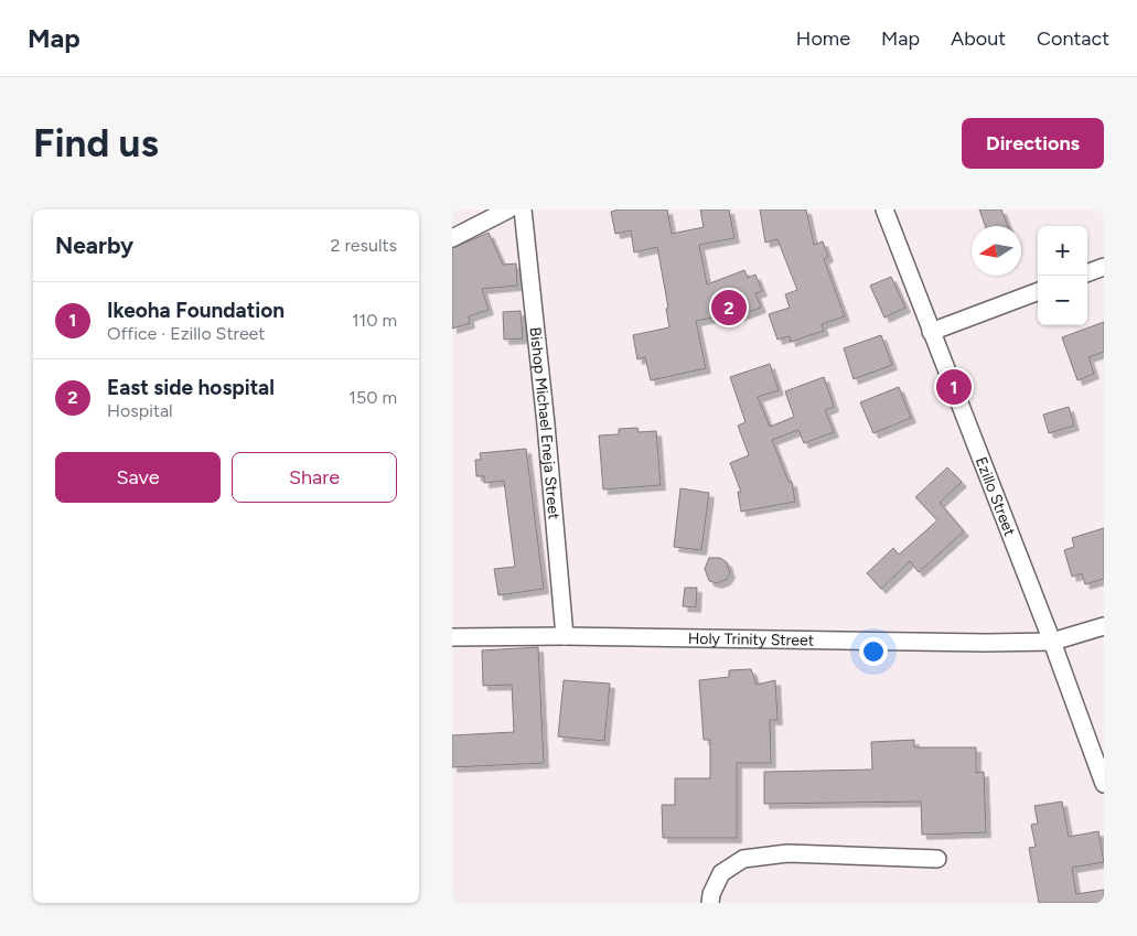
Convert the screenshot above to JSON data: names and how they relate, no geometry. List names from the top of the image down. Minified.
{"streets":{"street":["Bishop Michael Eneja Street","Ezillo Street","Holy Trinity Street"]},"crossings":[["Bishop Michael Eneja Street","Holy Trinity Street"],["Ezillo Street","Holy Trinity Street"]],"north":"left","page":{"header":"Map","nav":["Home","Map","About","Contact"],"buttons":["Directions",["Save","Share"]],"title":"Find us","heading":["Nearby","2 results"],"map_buttons":["+","−"],"list":[{"mark":"1","name":"Ikeoha Foundation","note":"Office · Ezillo Street","value":"110 m"},{"mark":"2","name":"East side hospital","note":"Hospital","value":"150 m"}],"pins":["2","1"]}}
